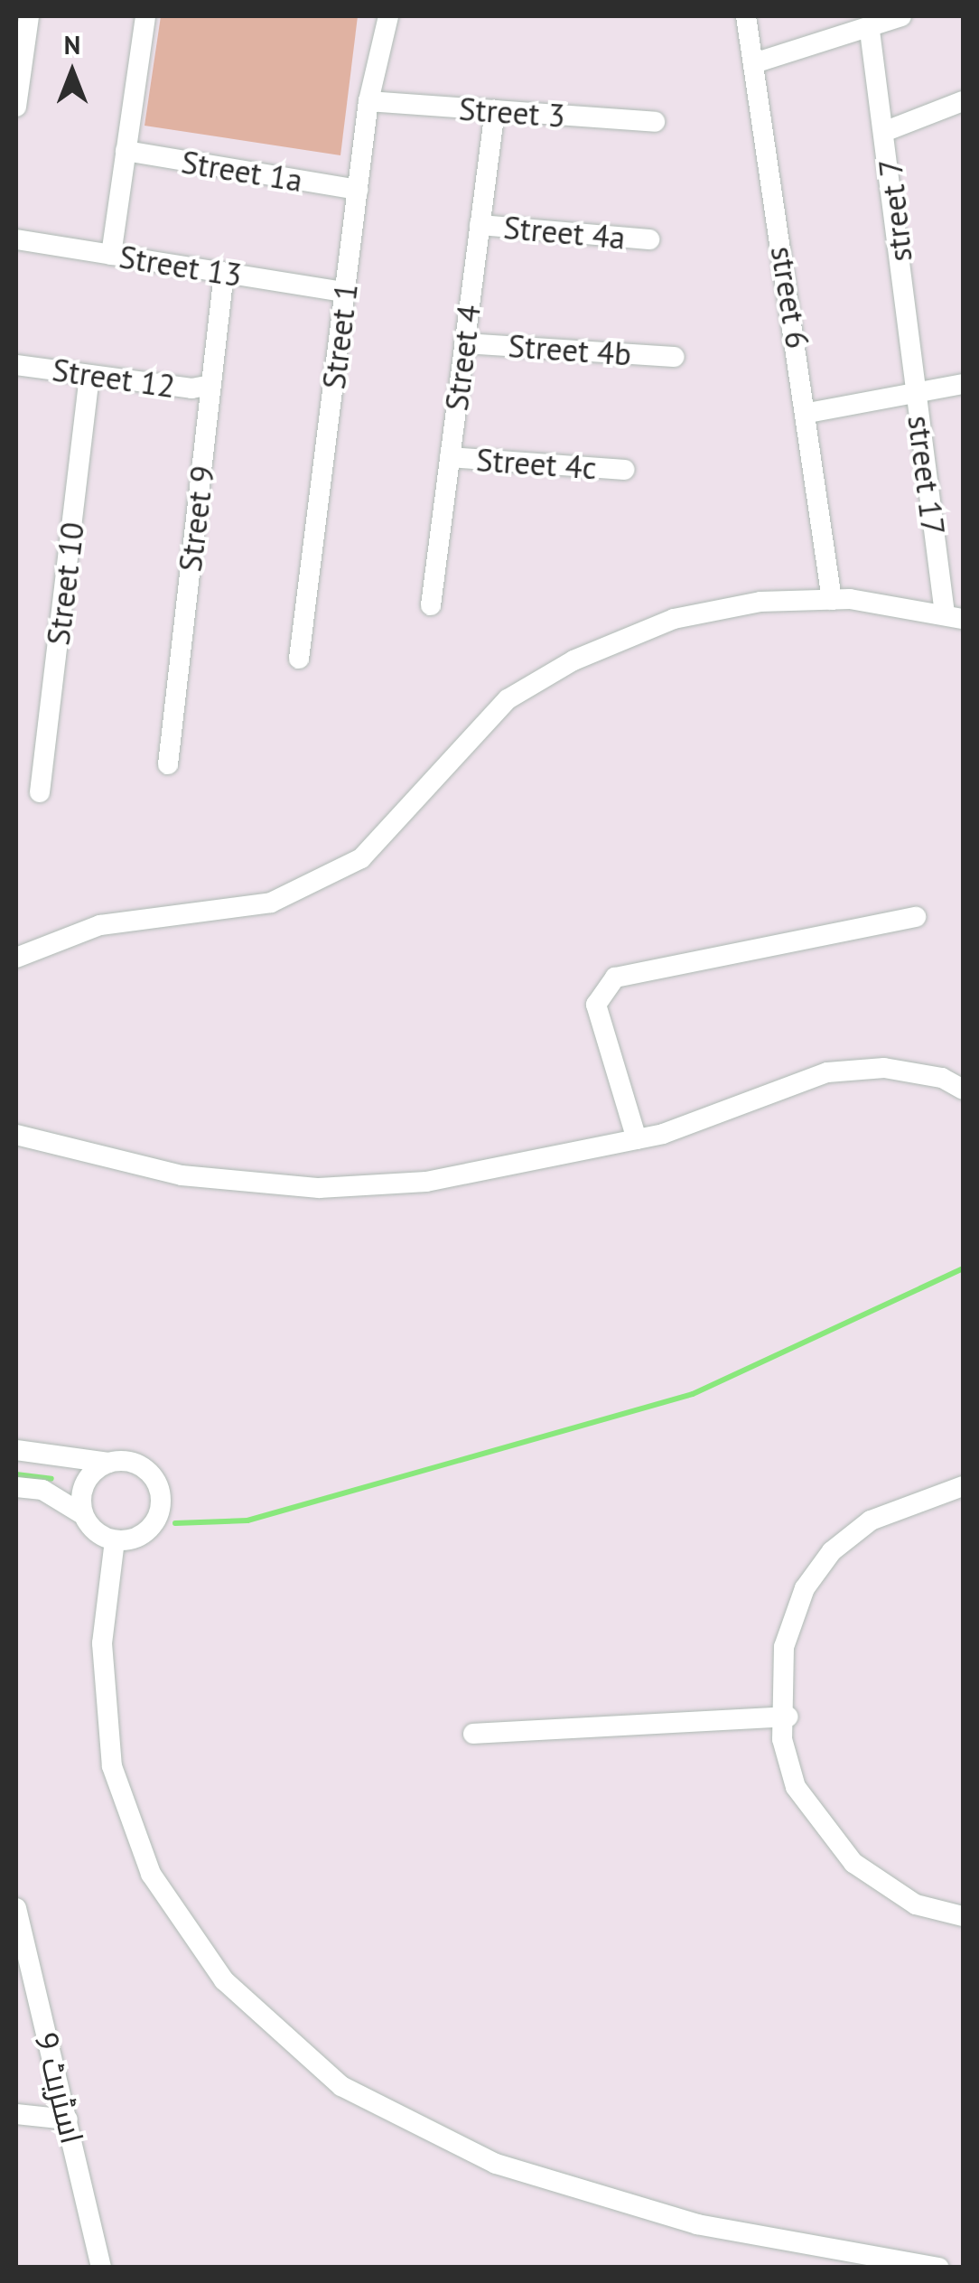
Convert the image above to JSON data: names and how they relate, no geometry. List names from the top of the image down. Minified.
{"streets":{"street":["Street 3","Street 1a","street 7","Street 4a","Street 13","street 6","Street 1","Street 4b","Street 4","Street 12","Street 4c","street 17","Street 9","Street 10","اسٹریٹ 9"]},"crossings":[["Street 3","Street 1"],["Street 3","Street 4"],["Street 1a","Street 1"],["street 7","street 17"],["Street 4a","Street 4"],["Street 13","Street 1"],["Street 13","Street 9"],["Street 4b","Street 4"],["Street 4","Street 4c"],["Street 12","Street 9"],["Street 12","Street 10"]],"north":"top"}
